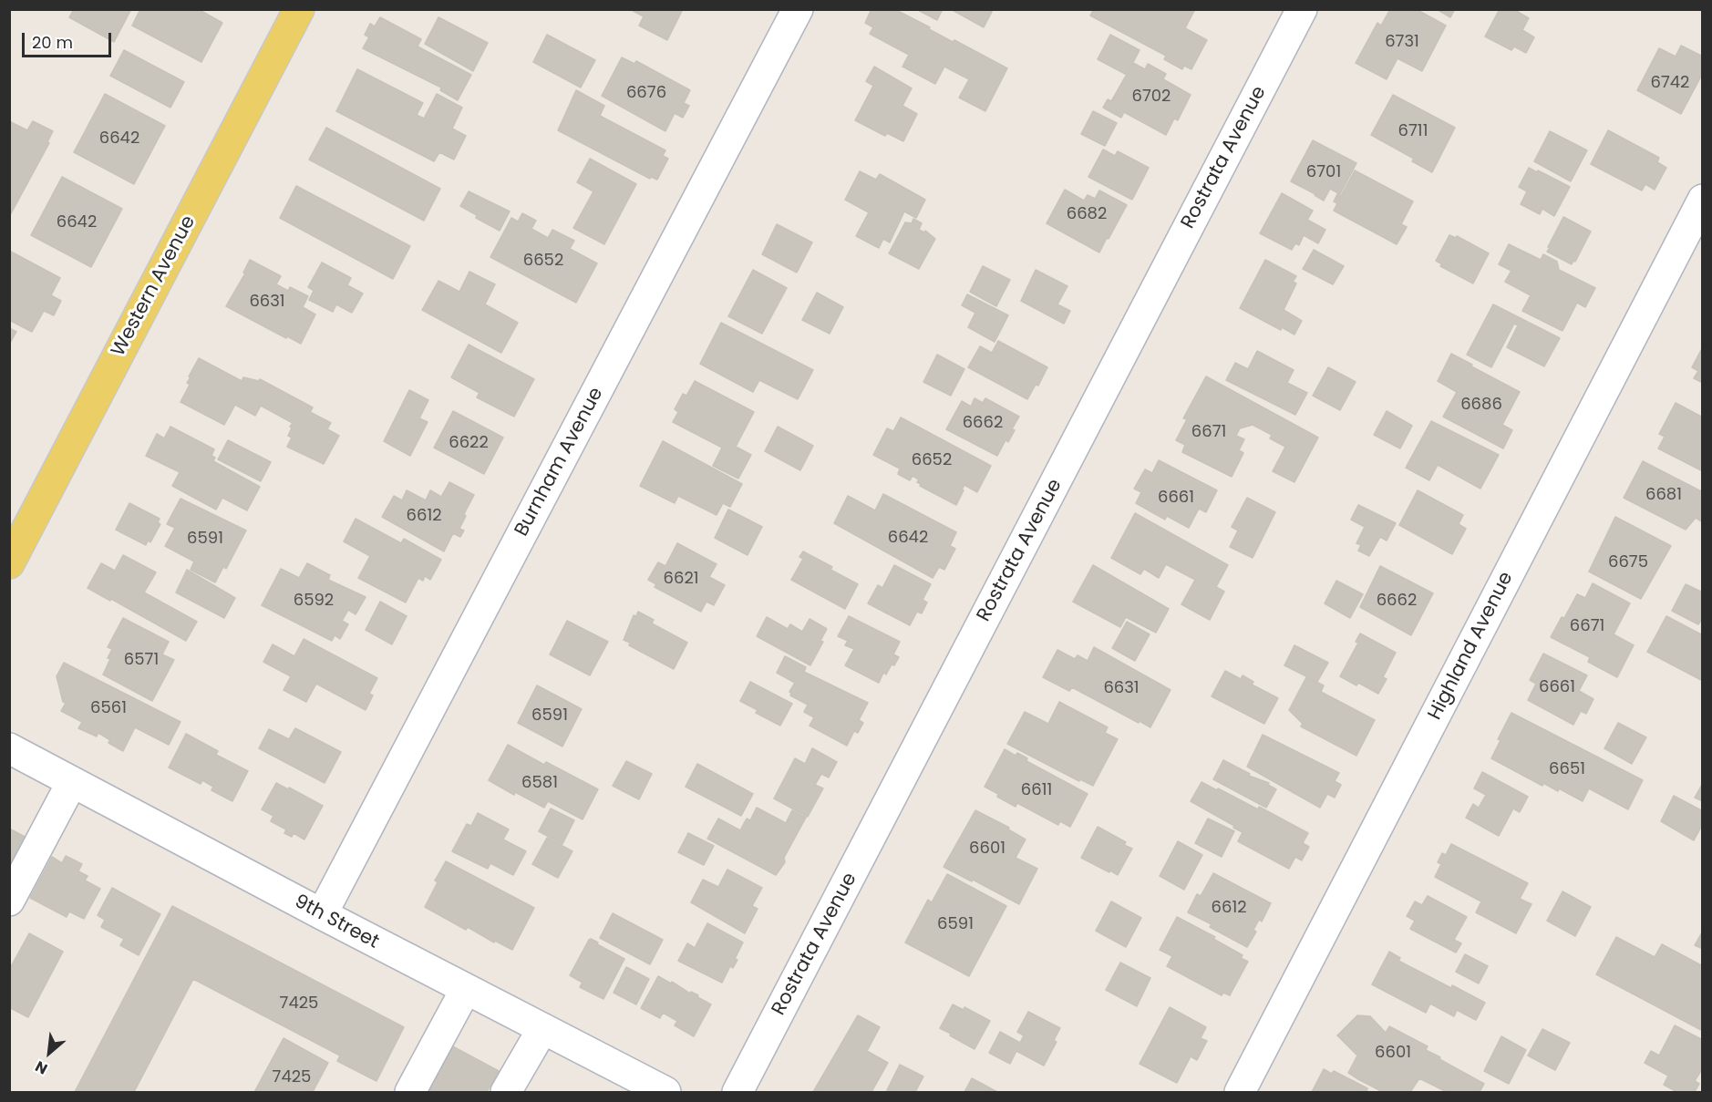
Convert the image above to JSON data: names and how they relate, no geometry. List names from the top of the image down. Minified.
{"streets":{"main road":["Western Avenue"],"street":["Rostrata Avenue","Burnham Avenue","Highland Avenue","9th Street"]},"crossings":[["Burnham Avenue","9th Street"]],"house_numbers":["6731","6742","6676","6702","6711","6642","6701","6682","6642","6652","6631","6686","6662","6671","6622","6652","6681","6661","6612","6642","6591","6675","6621","6592","6662","6671","6571","6661","6631","6561","6591","6651","6581","6611","6601","6612","6591","7425","6601","7425"],"scale_bar":"20 m","north":"bottom left"}
